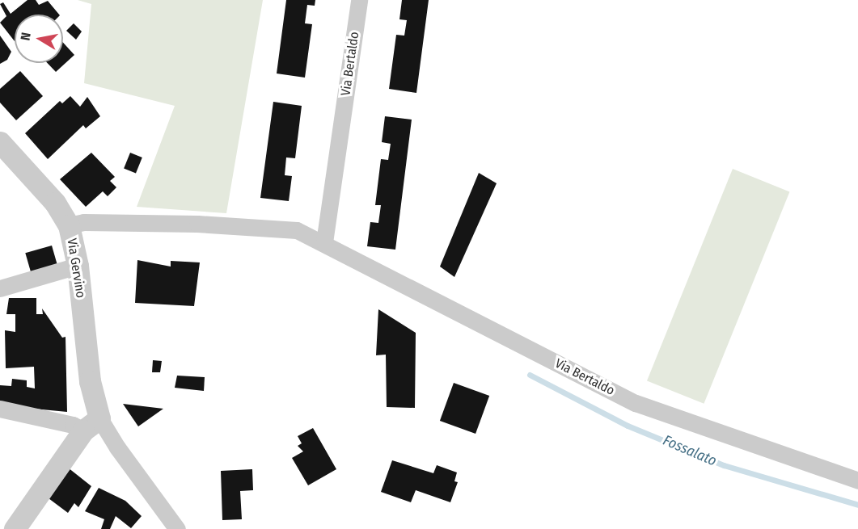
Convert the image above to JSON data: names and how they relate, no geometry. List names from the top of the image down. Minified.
{"streets":{"street":["Via Bertaldo","Via Gervino"]},"crossings":[["Via Bertaldo","Via Gervino"]],"water":["Fossalato"],"north":"left"}
